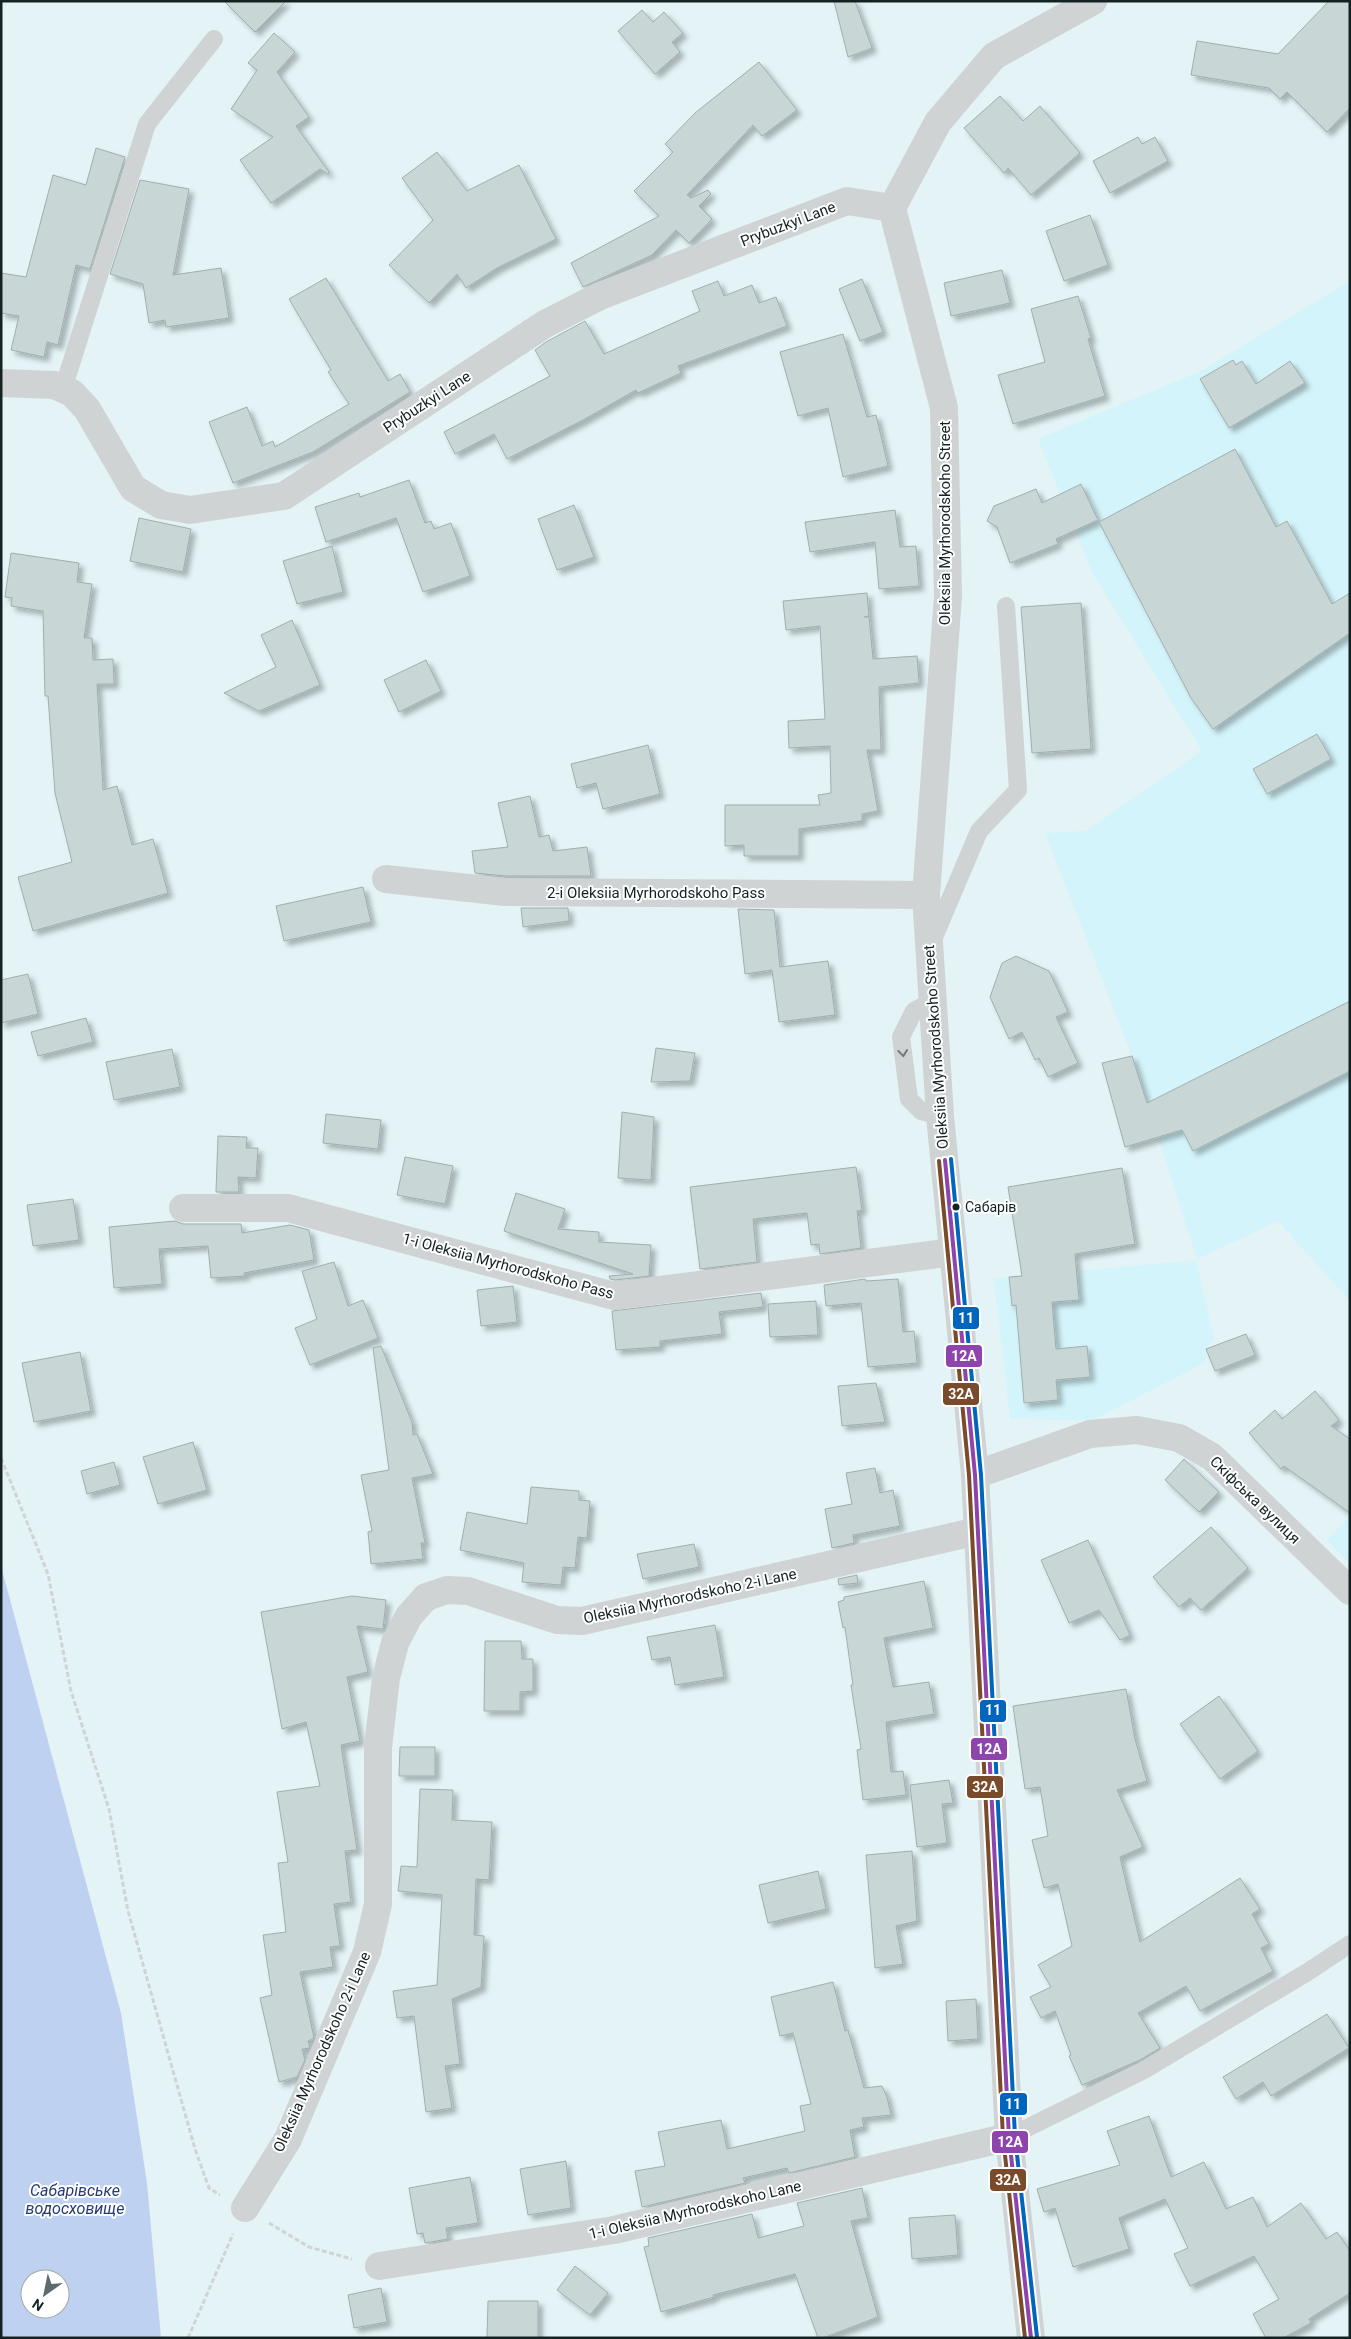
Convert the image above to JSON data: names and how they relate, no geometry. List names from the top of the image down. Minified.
{"streets":{"street":["Prybuzkyi Lane","Oleksiia Myrhorodskoho Street","2-i Oleksiia Myrhorodskoho Pass","1-i Oleksiia Myrhorodskoho Pass","Скіфська вулиця","Oleksiia Myrhorodskoho 2-i Lane","1-i Oleksiia Myrhorodskoho Lane"]},"crossings":[["Prybuzkyi Lane","Oleksiia Myrhorodskoho Street"],["Oleksiia Myrhorodskoho Street","2-i Oleksiia Myrhorodskoho Pass"],["Oleksiia Myrhorodskoho Street","1-i Oleksiia Myrhorodskoho Pass"],["Oleksiia Myrhorodskoho Street","Скіфська вулиця"],["Oleksiia Myrhorodskoho Street","Oleksiia Myrhorodskoho 2-i Lane"],["Oleksiia Myrhorodskoho Street","1-i Oleksiia Myrhorodskoho Lane"]],"water":["Сабарівське водосховище"],"places":["Сабарів"],"lines":["transit line 11","transit line 12А","transit line 32А"],"north":"bottom left"}
